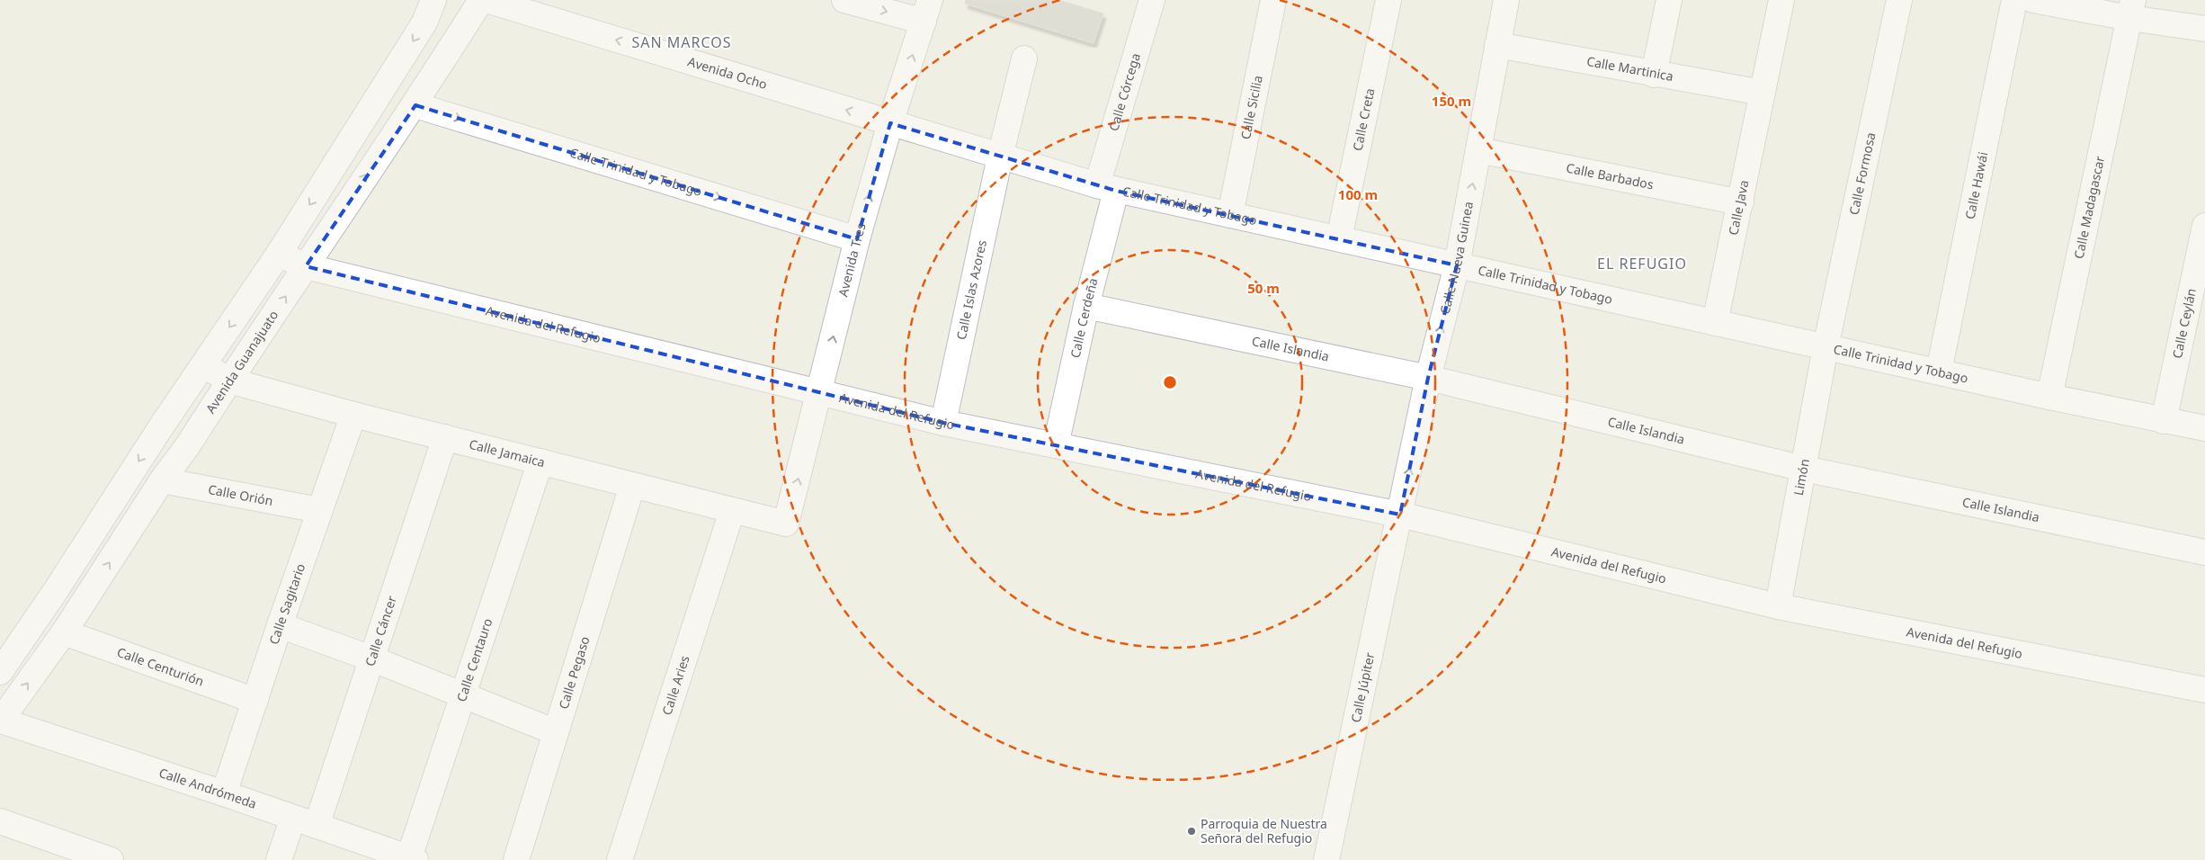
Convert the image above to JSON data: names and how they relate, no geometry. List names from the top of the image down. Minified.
{"streets":{"street":["Calle Martinica","Avenida Ocho","Calle Córcega","Calle Sicilia","Calle Creta","Calle Trinidad y Tobago","Calle Formosa","Calle Barbados","Calle Hawái","Calle Madagascar","Calle Java","Calle Nueva Guinea","Avenida Tres","Calle Islas Azores","Calle Cerdeña","Calle Ceylán","Avenida del Refugio","Calle Islandia","Avenida Guanajuato","Calle Jamaica","Limón","Calle Orión","Calle Sagitario","Calle Cáncer","Calle Centauro","Calle Centurión","Calle Pegaso","Calle Aries","Calle Júpiter","Calle Andrómeda"]},"crossings":[["Calle Martinica","Calle Java"],["Calle Martinica","Calle Nueva Guinea"],["Avenida Ocho","Calle Trinidad y Tobago"],["Avenida Ocho","Avenida Tres"],["Calle Córcega","Calle Trinidad y Tobago"],["Calle Córcega","Calle Cerdeña"],["Calle Sicilia","Calle Trinidad y Tobago"],["Calle Creta","Calle Trinidad y Tobago"],["Calle Trinidad y Tobago","Calle Formosa"],["Calle Trinidad y Tobago","Calle Hawái"],["Calle Trinidad y Tobago","Calle Madagascar"],["Calle Trinidad y Tobago","Calle Java"],["Calle Trinidad y Tobago","Calle Nueva Guinea"],["Calle Trinidad y Tobago","Avenida Tres"],["Calle Trinidad y Tobago","Calle Islas Azores"],["Calle Trinidad y Tobago","Calle Cerdeña"],["Calle Trinidad y Tobago","Calle Ceylán"],["Calle Trinidad y Tobago","Avenida Guanajuato"],["Calle Trinidad y Tobago","Limón"],["Calle Formosa","Limón"],["Calle Barbados","Calle Java"],["Calle Barbados","Calle Nueva Guinea"],["Calle Nueva Guinea","Avenida del Refugio"],["Calle Nueva Guinea","Calle Islandia"],["Calle Nueva Guinea","Calle Júpiter"],["Avenida Tres","Avenida del Refugio"],["Avenida Tres","Calle Jamaica"],["Calle Islas Azores","Avenida del Refugio"],["Calle Cerdeña","Avenida del Refugio"],["Calle Cerdeña","Calle Islandia"],["Avenida del Refugio","Avenida Guanajuato"],["Avenida del Refugio","Limón"],["Avenida del Refugio","Calle Júpiter"],["Calle Islandia","Limón"],["Avenida Guanajuato","Calle Jamaica"],["Avenida Guanajuato","Calle Orión"],["Avenida Guanajuato","Calle Centurión"],["Avenida Guanajuato","Calle Andrómeda"],["Calle Jamaica","Calle Sagitario"],["Calle Jamaica","Calle Cáncer"],["Calle Jamaica","Calle Centauro"],["Calle Jamaica","Calle Pegaso"],["Calle Jamaica","Calle Aries"],["Calle Orión","Calle Sagitario"],["Calle Sagitario","Calle Centurión"],["Calle Sagitario","Calle Andrómeda"],["Calle Cáncer","Calle Andrómeda"],["Calle Centauro","Calle Andrómeda"]],"one_way":["Avenida Ocho","Calle Nueva Guinea","Avenida Tres"],"districts":["SAN MARCOS","EL REFUGIO"],"places":["Parroquia de Nuestra Señora del Refugio"],"rings":["150 m","100 m","50 m"]}
